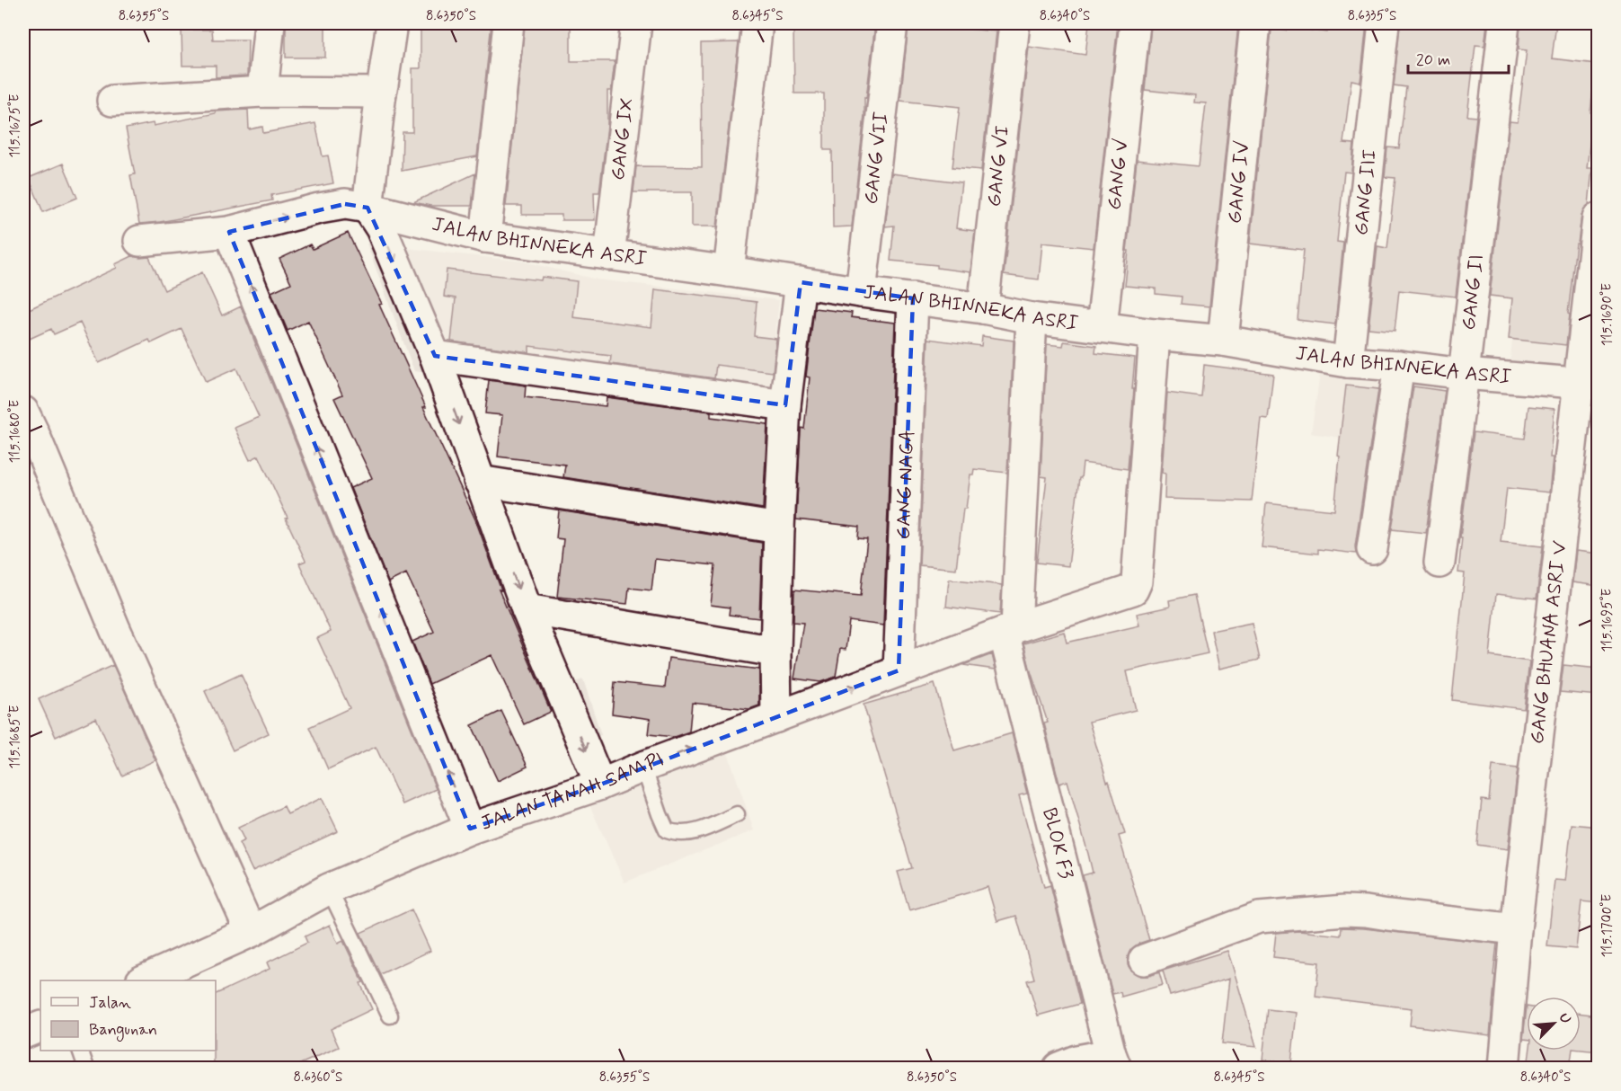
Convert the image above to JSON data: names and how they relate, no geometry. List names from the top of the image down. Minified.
{"streets":{"street":["GANG IX","GANG VII","GANG VI","GANG V","GANG IV","GANG III","JALAN BHINNEKA ASRI","GANG II","GANG NAGA","GANG BHUANA ASRI V","JALAN TANAH SAMPI","BLOK F3"]},"crossings":[["GANG IX","JALAN BHINNEKA ASRI"],["GANG VII","JALAN BHINNEKA ASRI"],["GANG VI","JALAN BHINNEKA ASRI"],["GANG V","JALAN BHINNEKA ASRI"],["GANG IV","JALAN BHINNEKA ASRI"],["GANG III","JALAN BHINNEKA ASRI"],["JALAN BHINNEKA ASRI","GANG II"],["JALAN BHINNEKA ASRI","GANG NAGA"],["JALAN BHINNEKA ASRI","GANG BHUANA ASRI V"],["JALAN BHINNEKA ASRI","JALAN TANAH SAMPI"],["JALAN BHINNEKA ASRI","BLOK F3"],["GANG NAGA","JALAN TANAH SAMPI"],["JALAN TANAH SAMPI","BLOK F3"]],"legend":["Jalan","Bangunan"],"scale_bar":"20 m","north":"top right","coordinates":["8.6355°S","8.6350°S","8.6345°S","8.6340°S","8.6335°S","115.1675°E","115.1690°E","115.1680°E","115.1695°E","115.1685°E","115.1700°E","8.6360°S"]}
